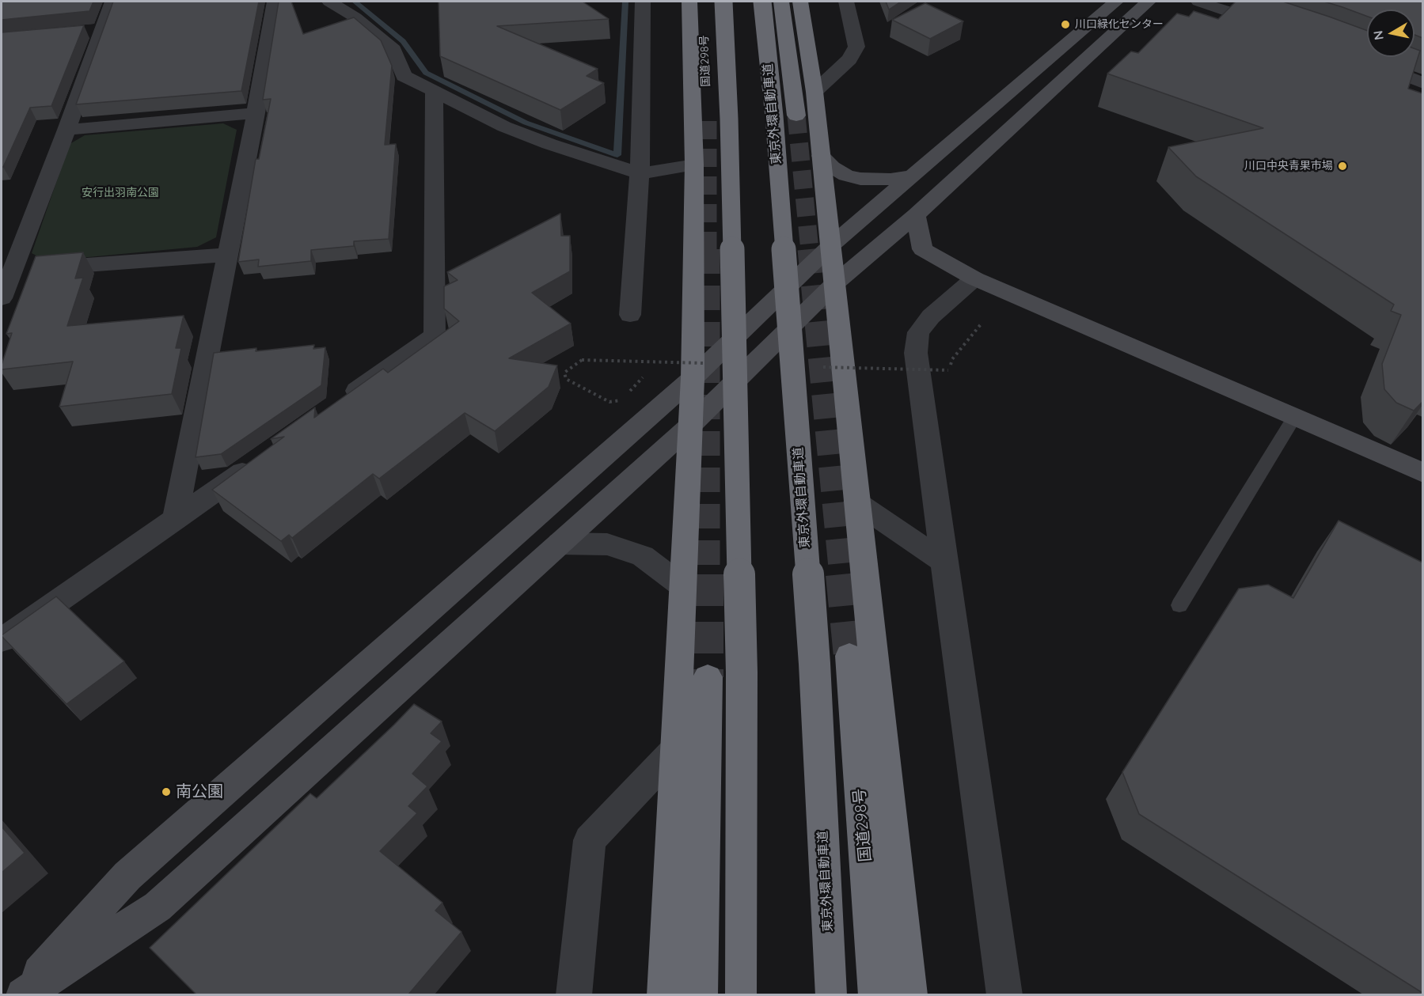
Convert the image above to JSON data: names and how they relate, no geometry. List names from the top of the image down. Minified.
{"streets":{"highway":["国道298号","東京外環自動車道"]},"parks":["安行出羽南公園"],"places":["川口緑化センター","川口中央青果市場","南公園"],"north":"left"}
